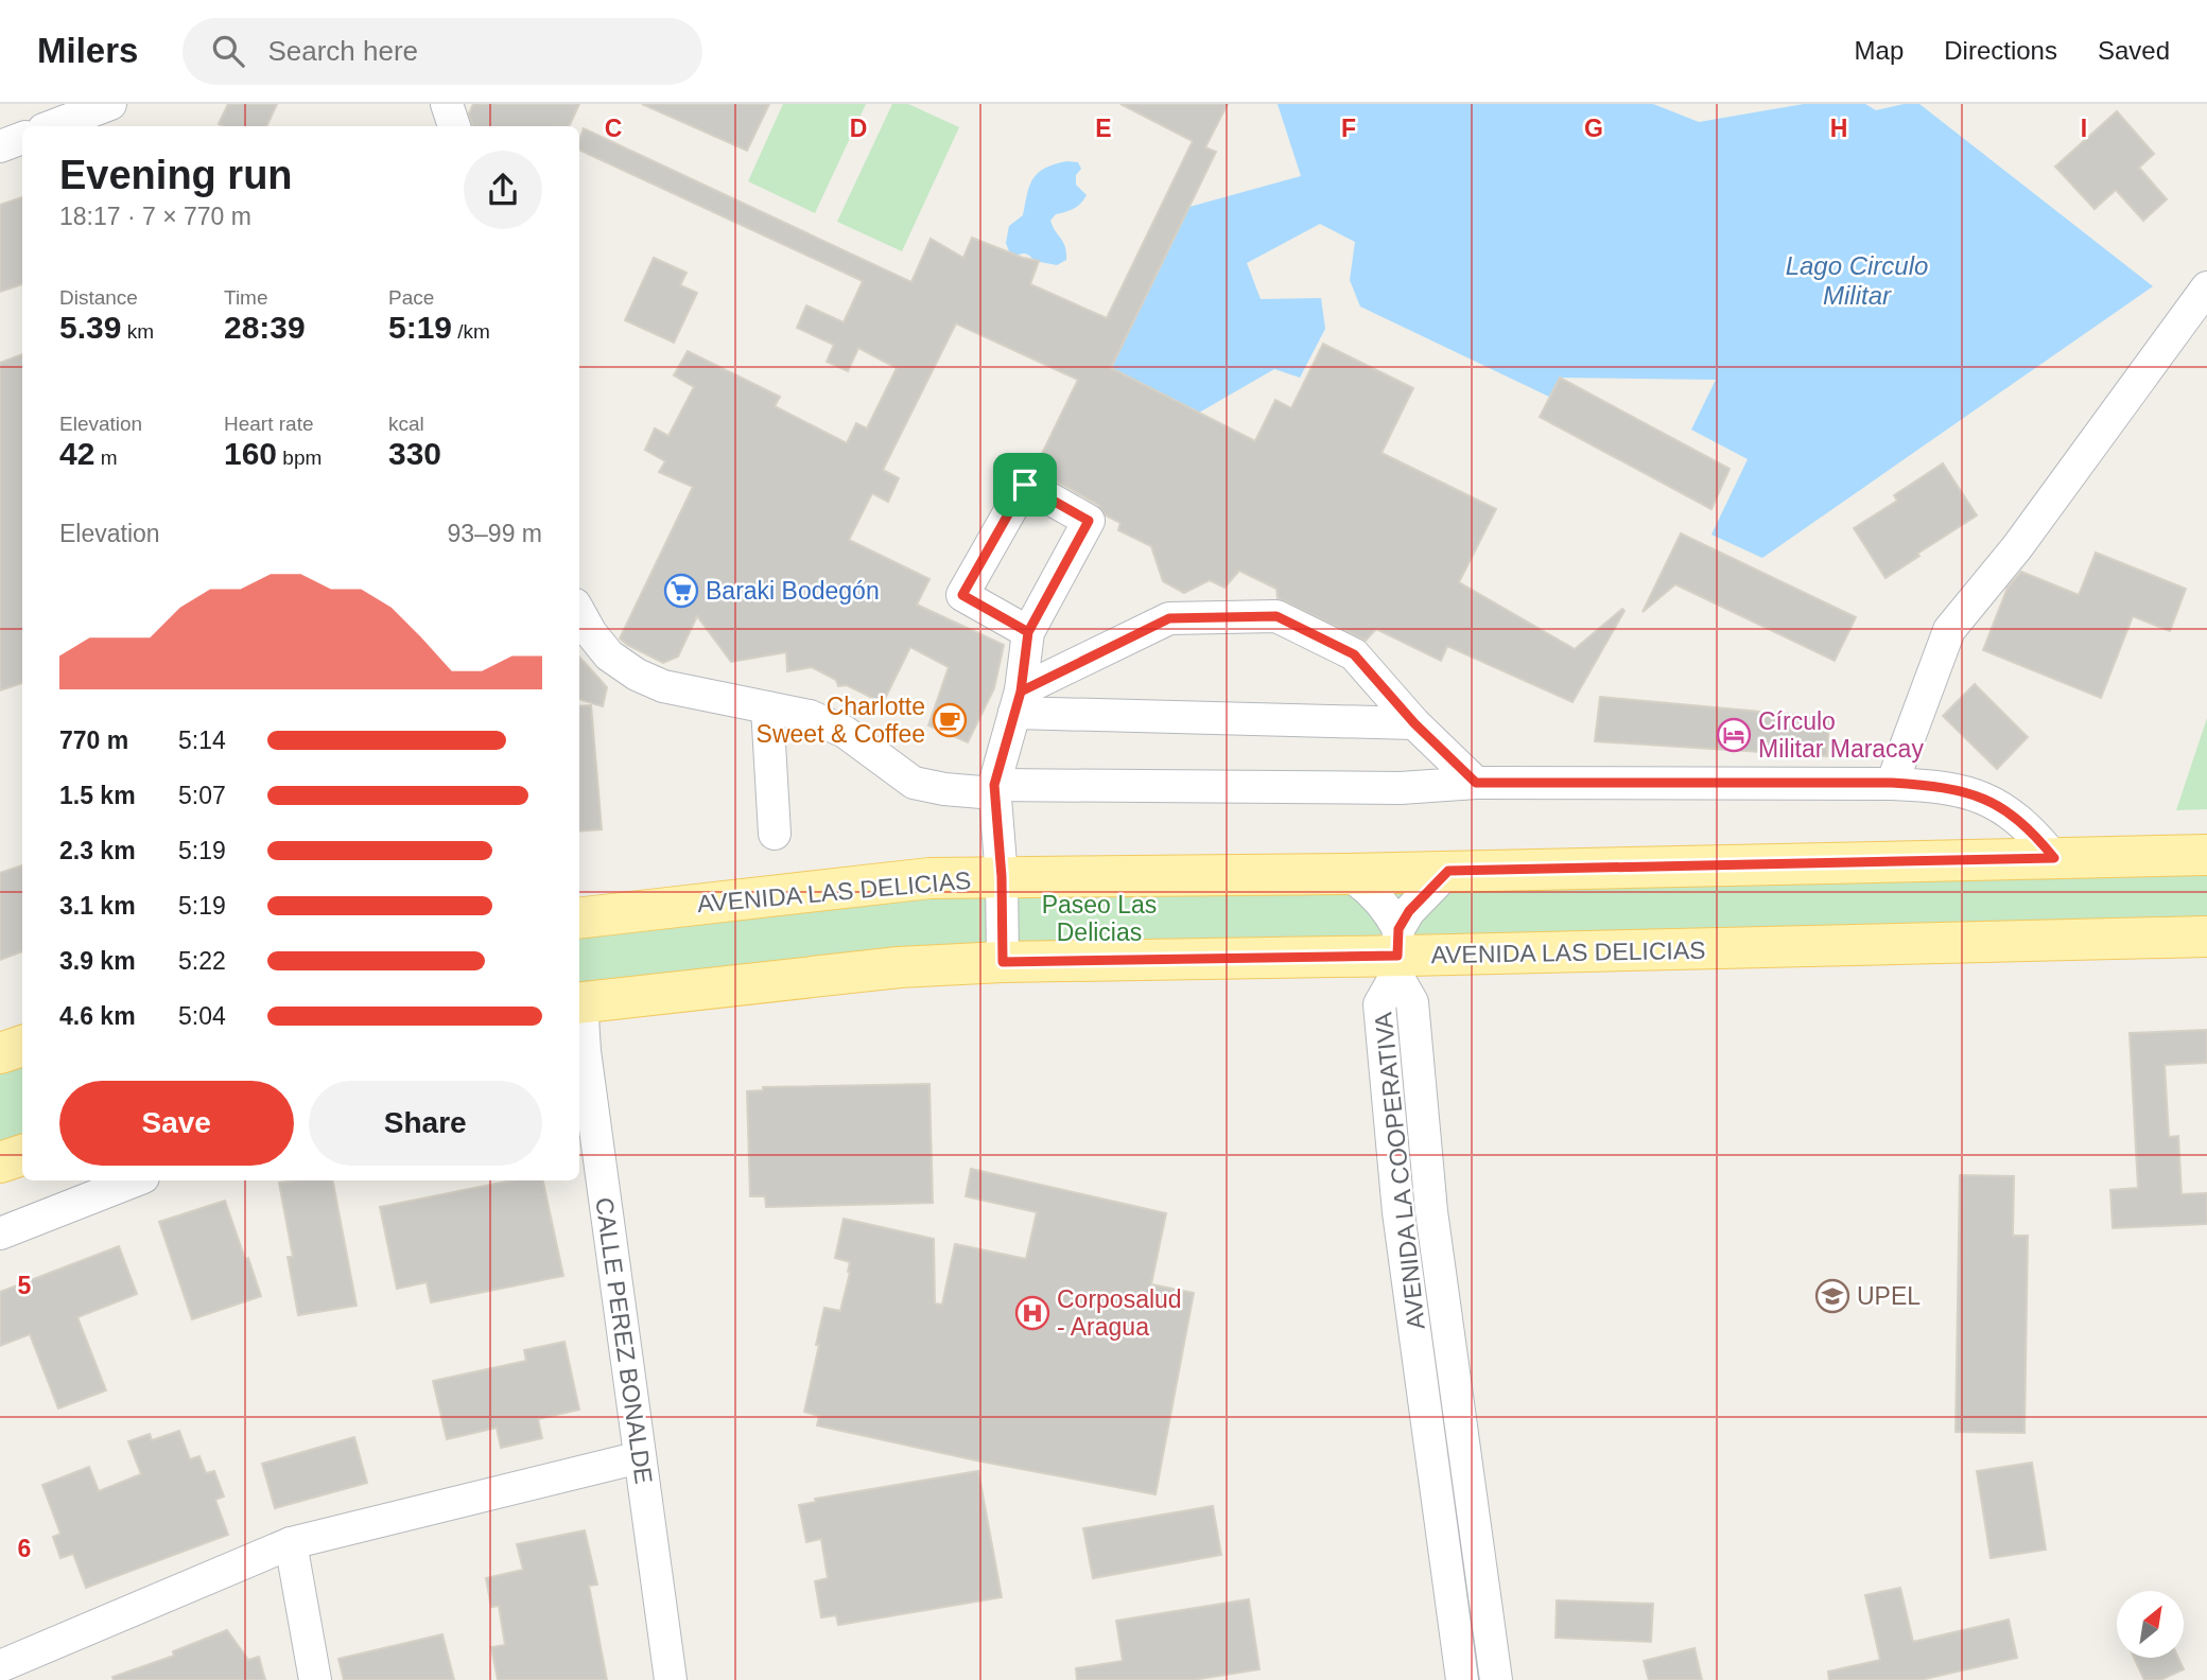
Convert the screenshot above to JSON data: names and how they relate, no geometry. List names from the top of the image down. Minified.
{"streets":{"main road":["AVENIDA LAS DELICIAS"],"street":["AVENIDA LA COOPERATIVA","CALLE PEREZ BONALDE"]},"crossings":[["AVENIDA LAS DELICIAS","AVENIDA LA COOPERATIVA"]],"water":["Lago Circulo Militar"],"parks":["Paseo Las Delicias"],"places":{"supermarket":["Baraki Bodegón"],"cafe":["Charlotte Sweet & Coffee"],"hotel":["Círculo Militar Maracay"],"school or university":["UPEL"],"hospital":["Corposalud - Aragua"]},"north":"top right","page":{"header":"Milers","search":"Search here","nav":["Map","Directions","Saved"],"heading":["Evening run","18:17 · 7 × 770 m"],"stats":[["Distance","5.39 km"],["Time","28:39"],["Pace","5:19 /km"],["Elevation","42 m"],["Heart rate","160 bpm"],["kcal","330"]],"chart":["Elevation","93–99 m"],"list":[{"name":"770 m","note":"5:14"},{"name":"1.5 km","note":"5:07"},{"name":"2.3 km","note":"5:19"},{"name":"3.1 km","note":"5:19"},{"name":"3.9 km","note":"5:22"},{"name":"4.6 km","note":"5:04"}],"buttons":["Save","Share"]},"grid":{"columns":["C","D","E","F","G","H","I"],"rows":["5","6"]}}
